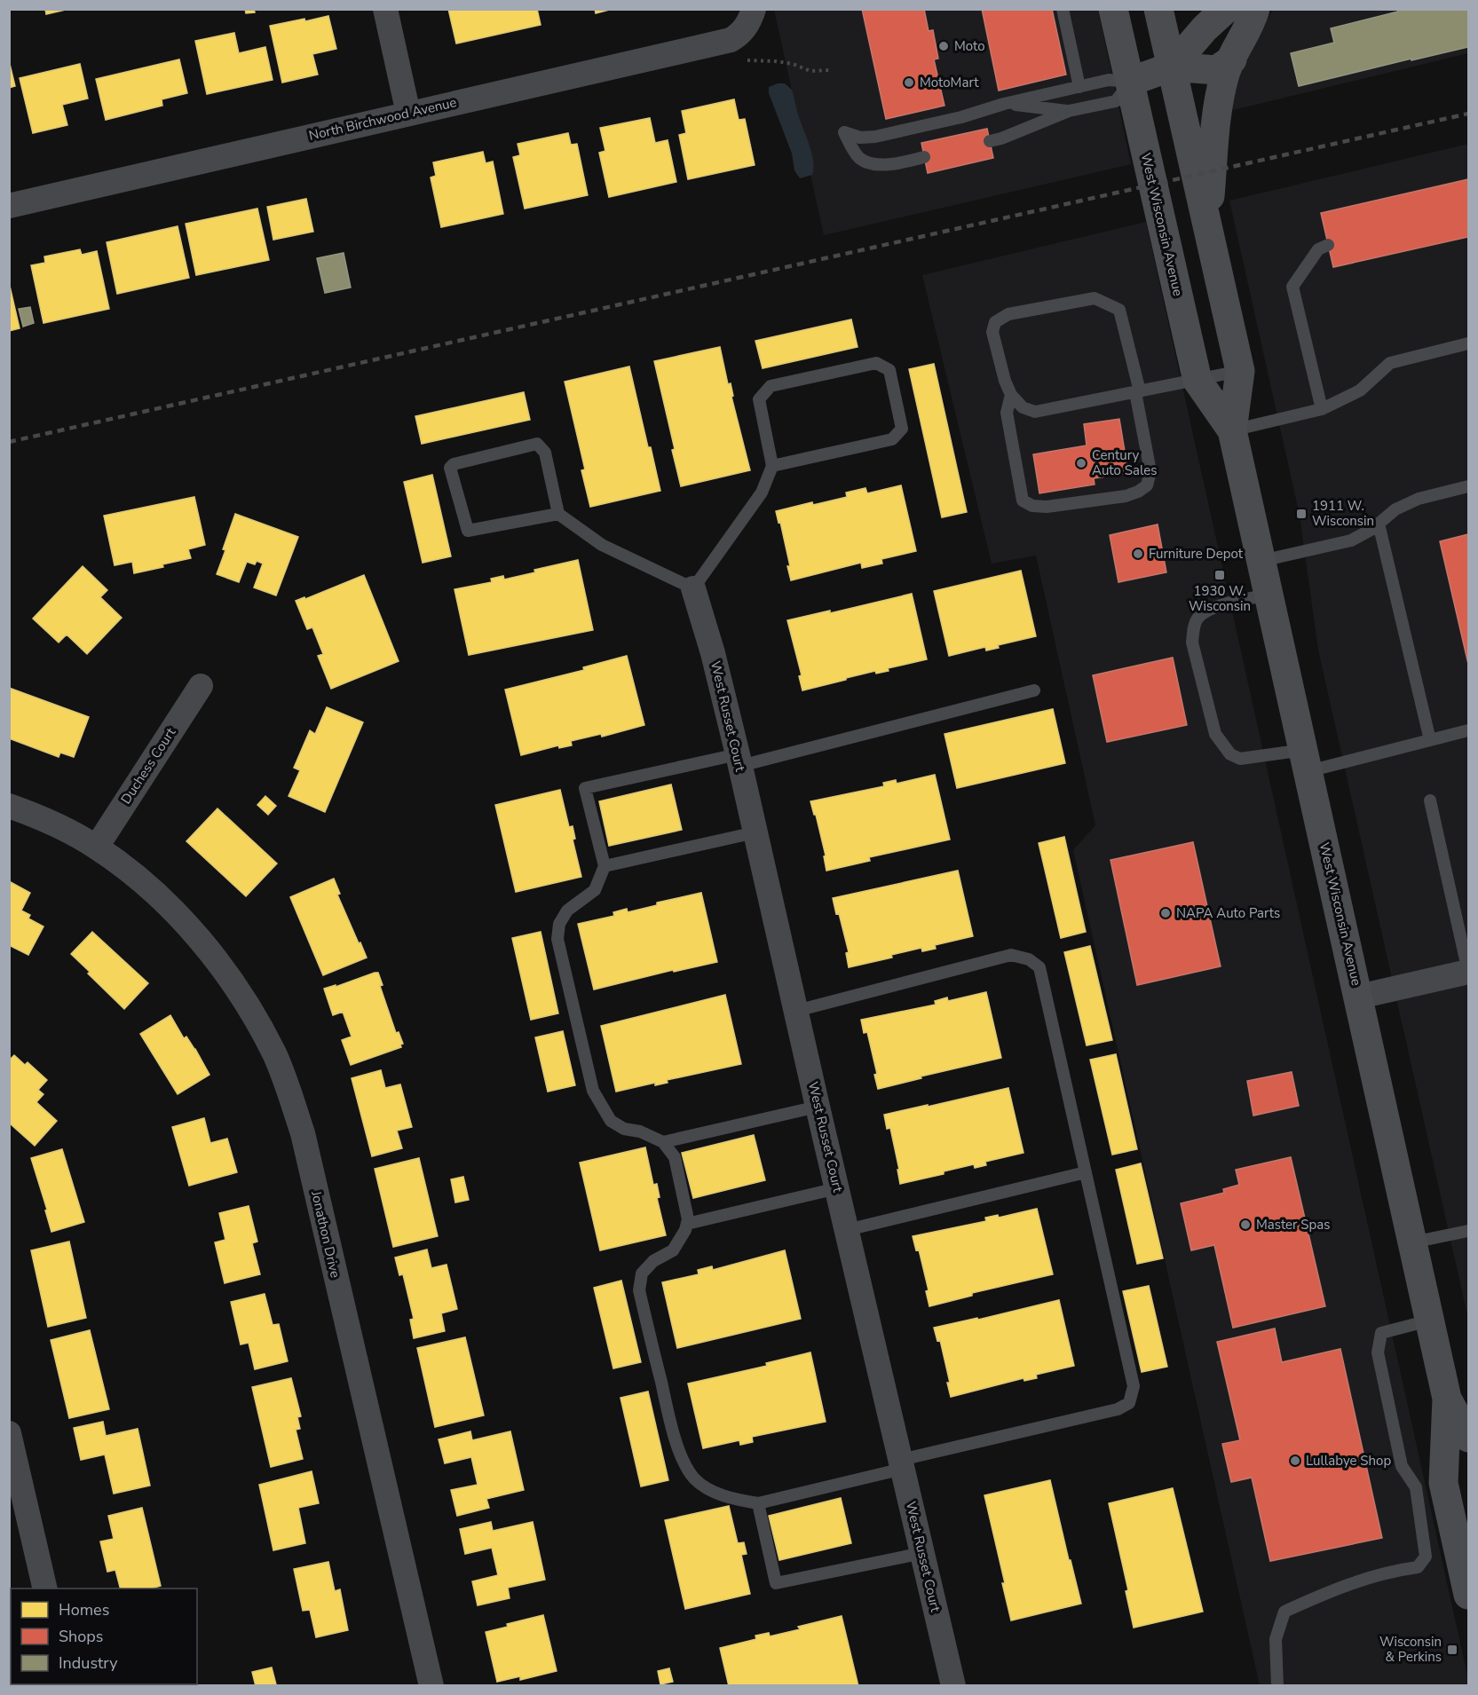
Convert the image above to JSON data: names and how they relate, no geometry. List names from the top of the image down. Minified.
{"streets":{"main road":["West Wisconsin Avenue"],"street":["North Birchwood Avenue","West Russet Court","Duchess Court","Jonathon Drive"]},"crossings":[["Duchess Court","Jonathon Drive"]],"places":{"other":["Moto","MotoMart","Century Auto Sales","Furniture Depot","NAPA Auto Parts","Master Spas","Lullabye Shop"],"transit":["1911 W. Wisconsin","1930 W. Wisconsin","Wisconsin & Perkins"]},"legend":["Homes","Shops","Industry"]}
